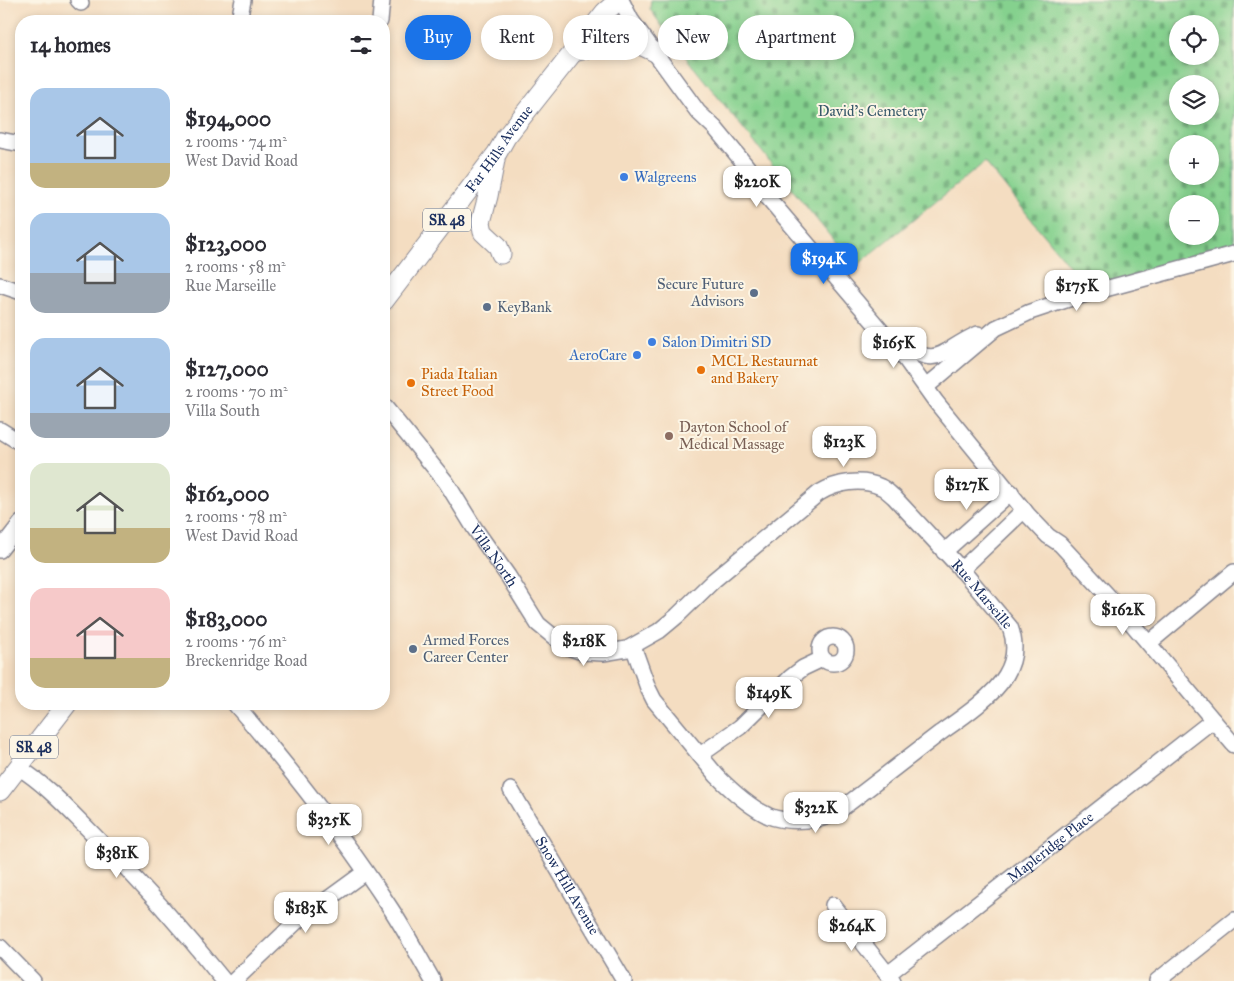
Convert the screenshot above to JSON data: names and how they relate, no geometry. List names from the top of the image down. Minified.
{"streets":{"main road":["Far Hills Avenue","SR 48"],"street":["Villa North","Rue Marseille","Mapleridge Place","Snow Hill Avenue"]},"crossings":[["Villa North","Rue Marseille"]],"parks":["David's Cemetery"],"places":["Walgreens","Secure Future Advisors","KeyBank","Salon Dimitri SD","AeroCare","MCL Restaurnat and Bakery","Piada Italian Street Food","Dayton School of Medical Massage","Armed Forces Career Center"],"page":{"map_buttons":["+","−"],"chip":["Buy","Rent","Filters","New","Apartment"],"heading":"14 homes","list":[{"name":"$194,000","note":"2 rooms · 74 m² · West David Road"},{"name":"$123,000","note":"2 rooms · 58 m² · Rue Marseille"},{"name":"$127,000","note":"2 rooms · 70 m² · Villa South"},{"name":"$162,000","note":"2 rooms · 78 m² · West David Road"},{"name":"$183,000","note":"2 rooms · 76 m² · Breckenridge Road"}],"price":["$220K","$194K","$175K","$165K","$123K","$127K","$162K","$218K","$149K","$322K","$325K","$381K","$183K","$264K"]}}
